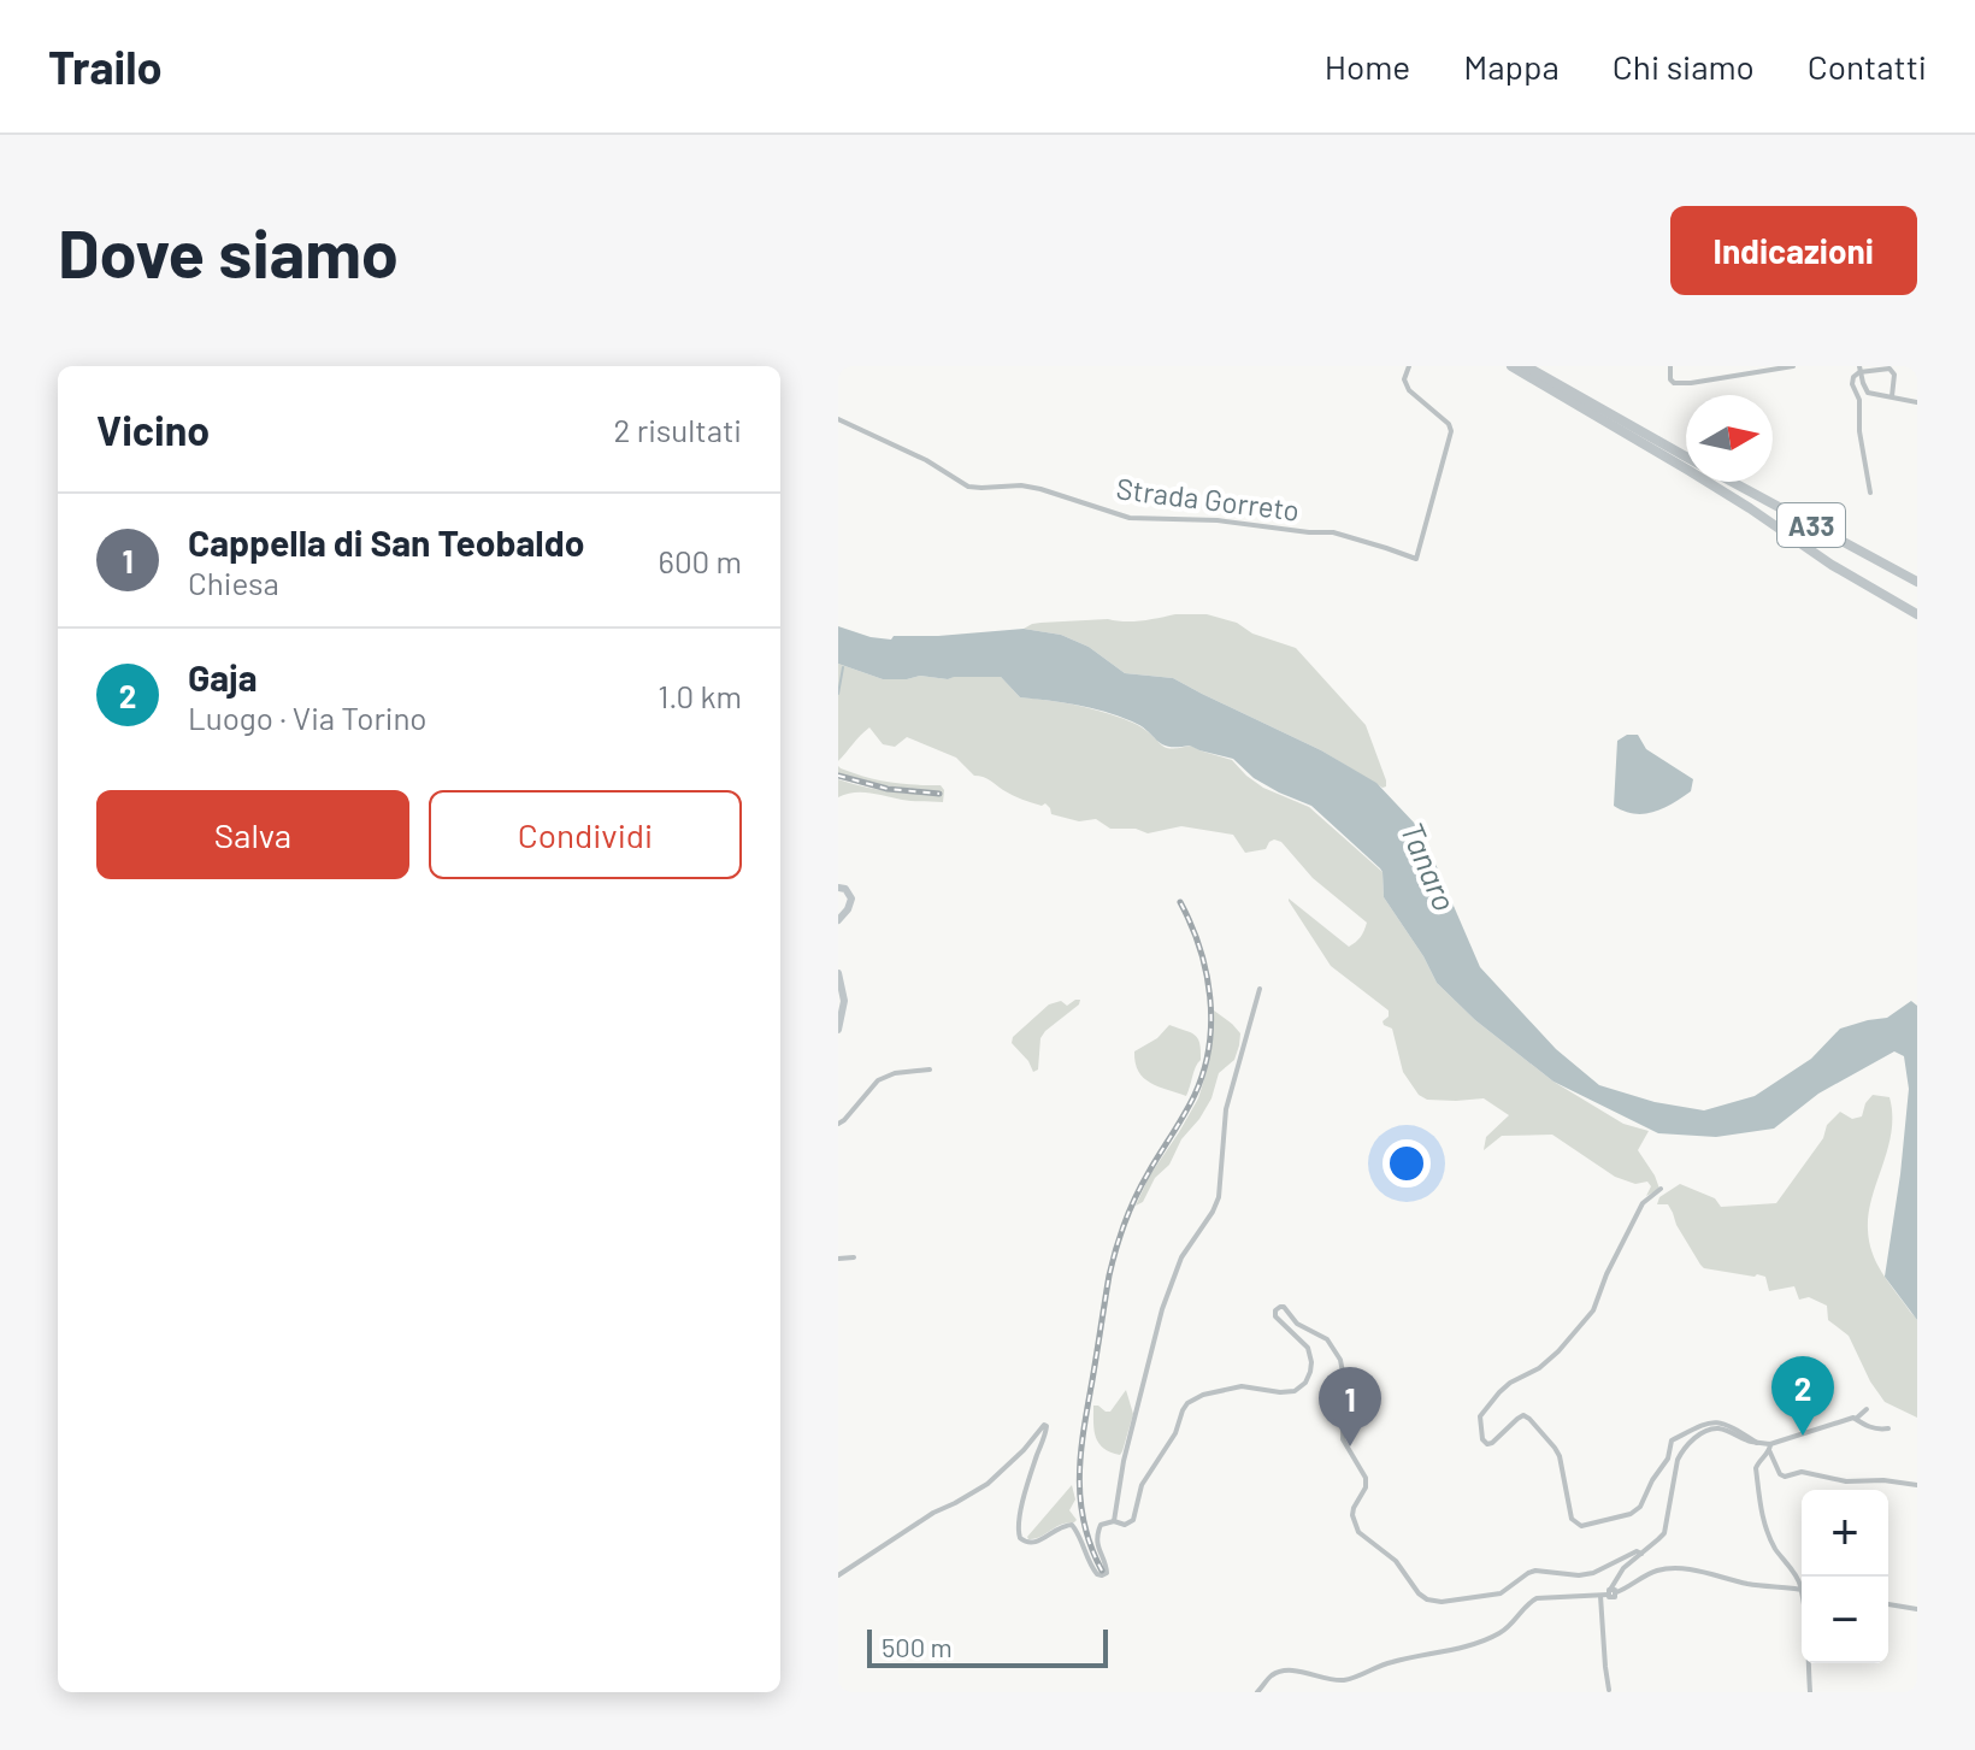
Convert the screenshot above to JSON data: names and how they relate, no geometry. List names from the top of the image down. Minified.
{"streets":{"highway":["A33"],"street":["Strada Gorreto"]},"water":["Tanaro"],"scale_bar":"500 m","north":"right","page":{"header":"Trailo","nav":["Home","Mappa","Chi siamo","Contatti"],"buttons":["Indicazioni",["Salva","Condividi"]],"title":"Dove siamo","heading":["Vicino","2 risultati"],"list":[{"mark":"1","name":"Cappella di San Teobaldo","note":"Chiesa","value":"600 m"},{"mark":"2","name":"Gaja","note":"Luogo · Via Torino","value":"1.0 km"}],"pins":["2","1"],"map_buttons":["+","−"],"scale":"500 m"}}
